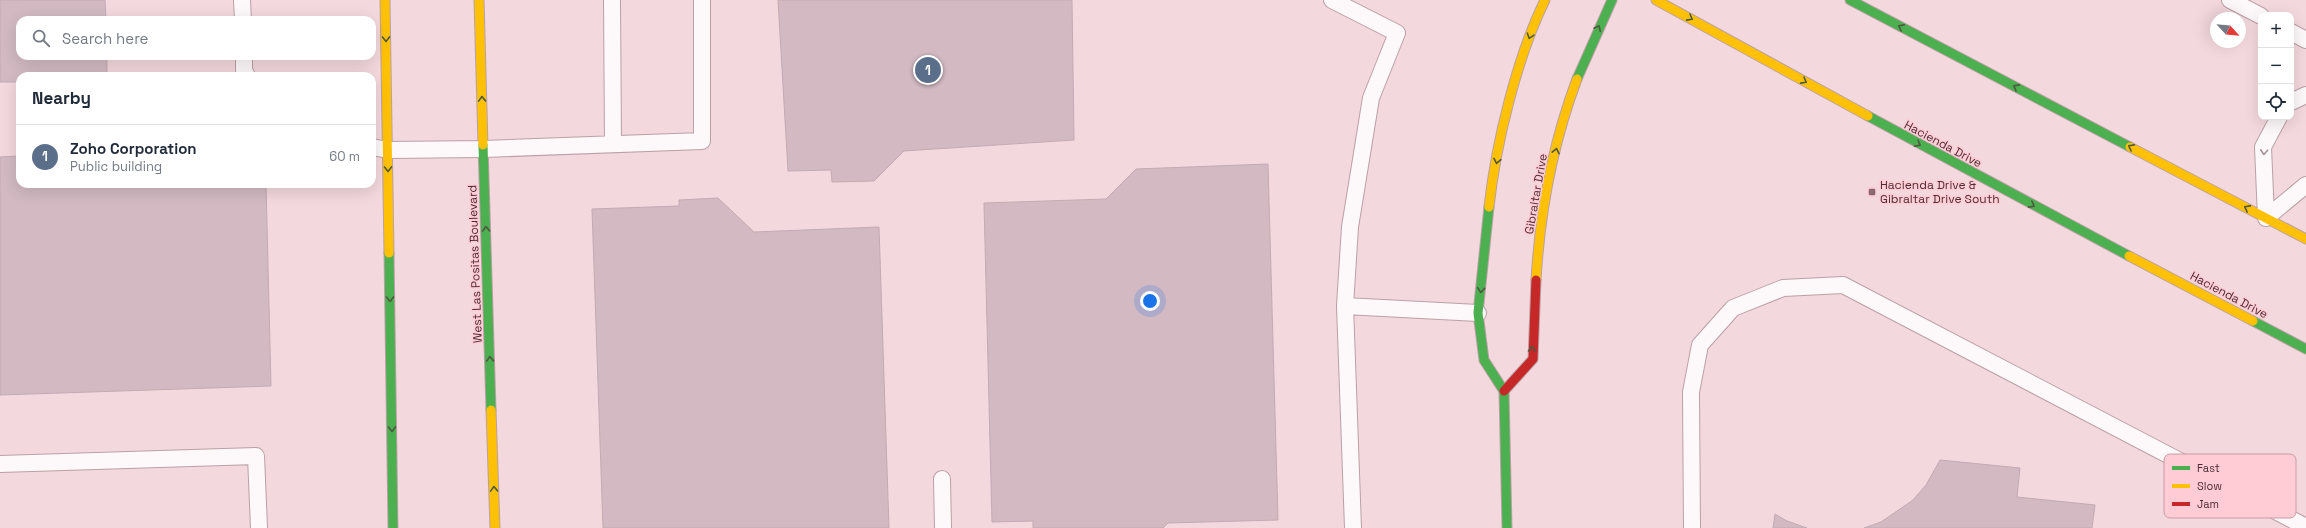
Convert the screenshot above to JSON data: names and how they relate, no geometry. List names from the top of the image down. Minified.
{"streets":{"main road":["Hacienda Drive","Gibraltar Drive","West Las Positas Boulevard"]},"one_way":["Hacienda Drive","West Las Positas Boulevard"],"places":{"transit":["Hacienda Drive & Gibraltar Drive South"]},"legend":["Fast","Slow","Jam"],"north":"bottom right","page":{"map_buttons":["+","−"],"search":"Search here","pins":"1","heading":"Nearby","list":[{"mark":"1","name":"Zoho Corporation","note":"Public building","value":"60 m"}]}}
